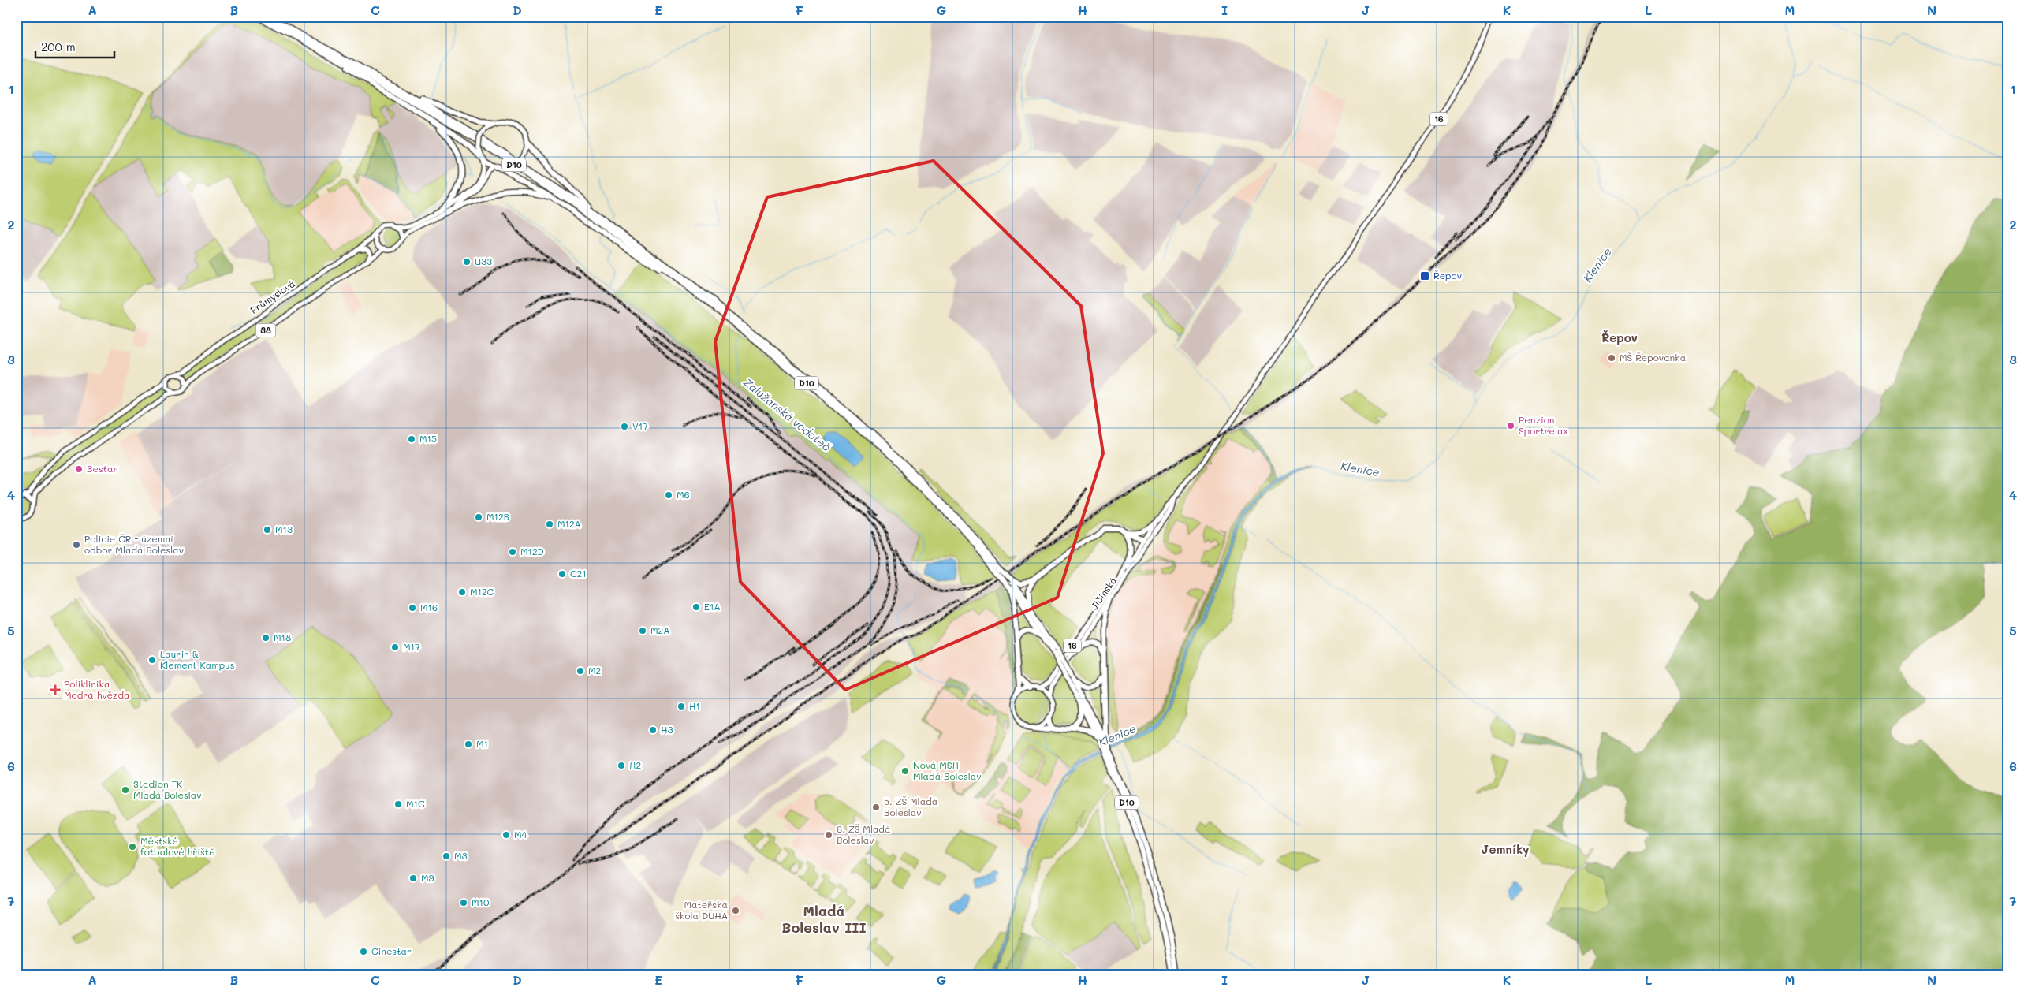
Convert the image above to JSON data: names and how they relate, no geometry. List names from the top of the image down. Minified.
{"streets":{"highway":["16","D10"],"main road":["Průmyslová","38","Jičínská"]},"crossings":[["16","D10"],["16","Jičínská"],["Průmyslová","38"]],"districts":["Řepov","Jemníky","Mladá Boleslav III"],"water":["Klenice","Zalužanská vodoteč"],"places":{"other":["U33","MŠ Řepovanka","Penzion Sportrelax","V17","M15","Bestar","M6","M12B","M12A","M13","Policie ČR - územní odbor Mladá Boleslav","M12D","C21","M12C","E1A","M16","M2A","M18","M17","Laurin & Klement Kampus","M2","H1","H3","M1","H2","Nová MSH Mladá Boleslav","Stadion FK Mladá Boleslav","M1C","5. ZŠ Mladá Boleslav","M4","6. ZŠ Mladá Boleslav","Městské fotbalové hřiště","M3","M9","M10","Mateřská škola DUHA","Cinestar"],"transit":["Řepov"],"health":["Poliklinika Modrá hvězda"]},"scale_bar":"200 m","grid":{"columns":["A","B","C","D","E","F","G","H","I","J","K","L","M","N"],"rows":["1","2","3","4","5","6","7"]}}
